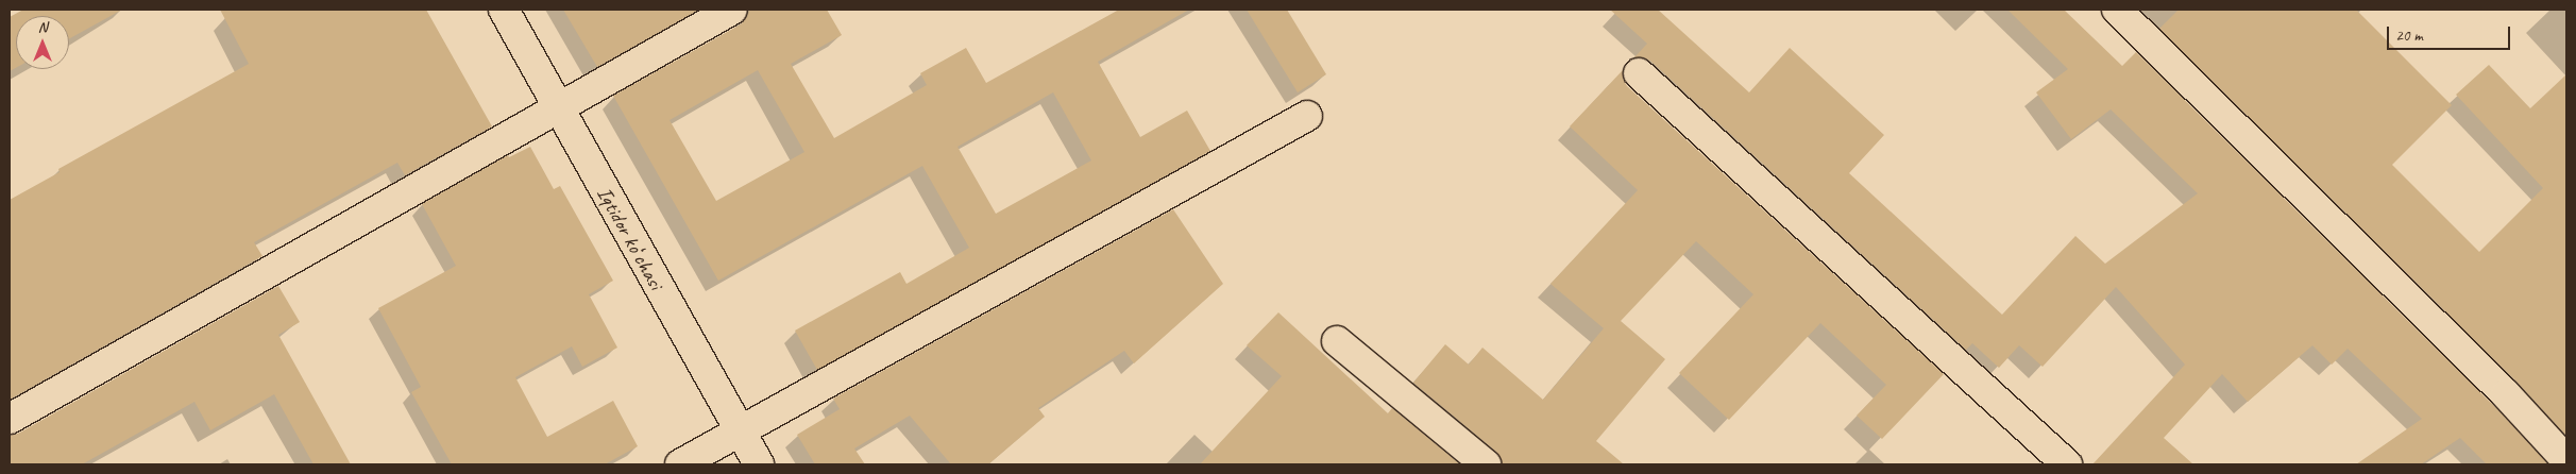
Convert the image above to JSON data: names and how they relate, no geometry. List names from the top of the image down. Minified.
{"streets":{"street":["Iqtidor koʻchasi"]},"scale_bar":"20 m","north":"top"}
